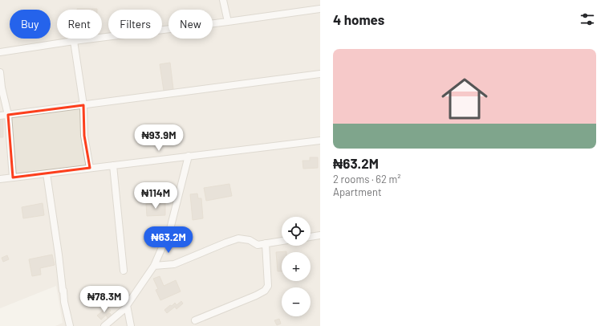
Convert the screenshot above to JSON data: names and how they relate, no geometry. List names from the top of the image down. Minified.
{"page":{"heading":"4 homes","chip":["Buy","Rent","Filters","New"],"list":[{"name":"₦63.2M","note":"2 rooms · 62 m² · Apartment"}],"price":["₦93.9M","₦114M","₦63.2M","₦78.3M"],"map_buttons":["+","−"]}}
